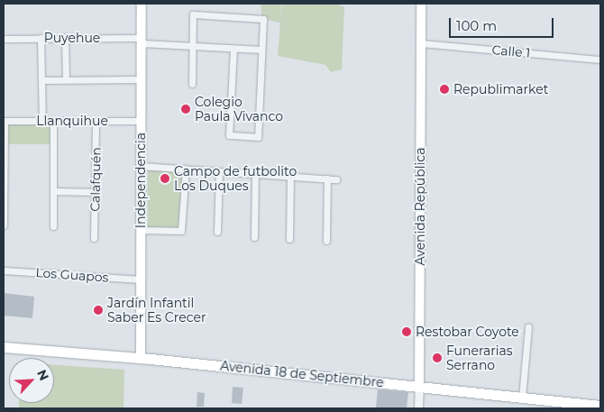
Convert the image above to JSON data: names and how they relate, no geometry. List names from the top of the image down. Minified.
{"streets":{"main road":["Independencia","Avenida República","Avenida 18 de Septiembre"],"street":["Puyehue","Calle 1","Llanquihue","Calafquén","Los Guapos"]},"crossings":[["Puyehue","Independencia"],["Calle 1","Avenida República"],["Llanquihue","Calafquén"],["Llanquihue","Independencia"],["Independencia","Los Guapos"],["Independencia","Avenida 18 de Septiembre"],["Avenida República","Avenida 18 de Septiembre"]],"places":["Republimarket","Colegio Paula Vivanco","Campo de futbolito Los Duques","Jardín Infantil Saber Es Crecer","Restobar Coyote","Funerarias Serrano"],"scale_bar":"100 m","north":"top right"}
